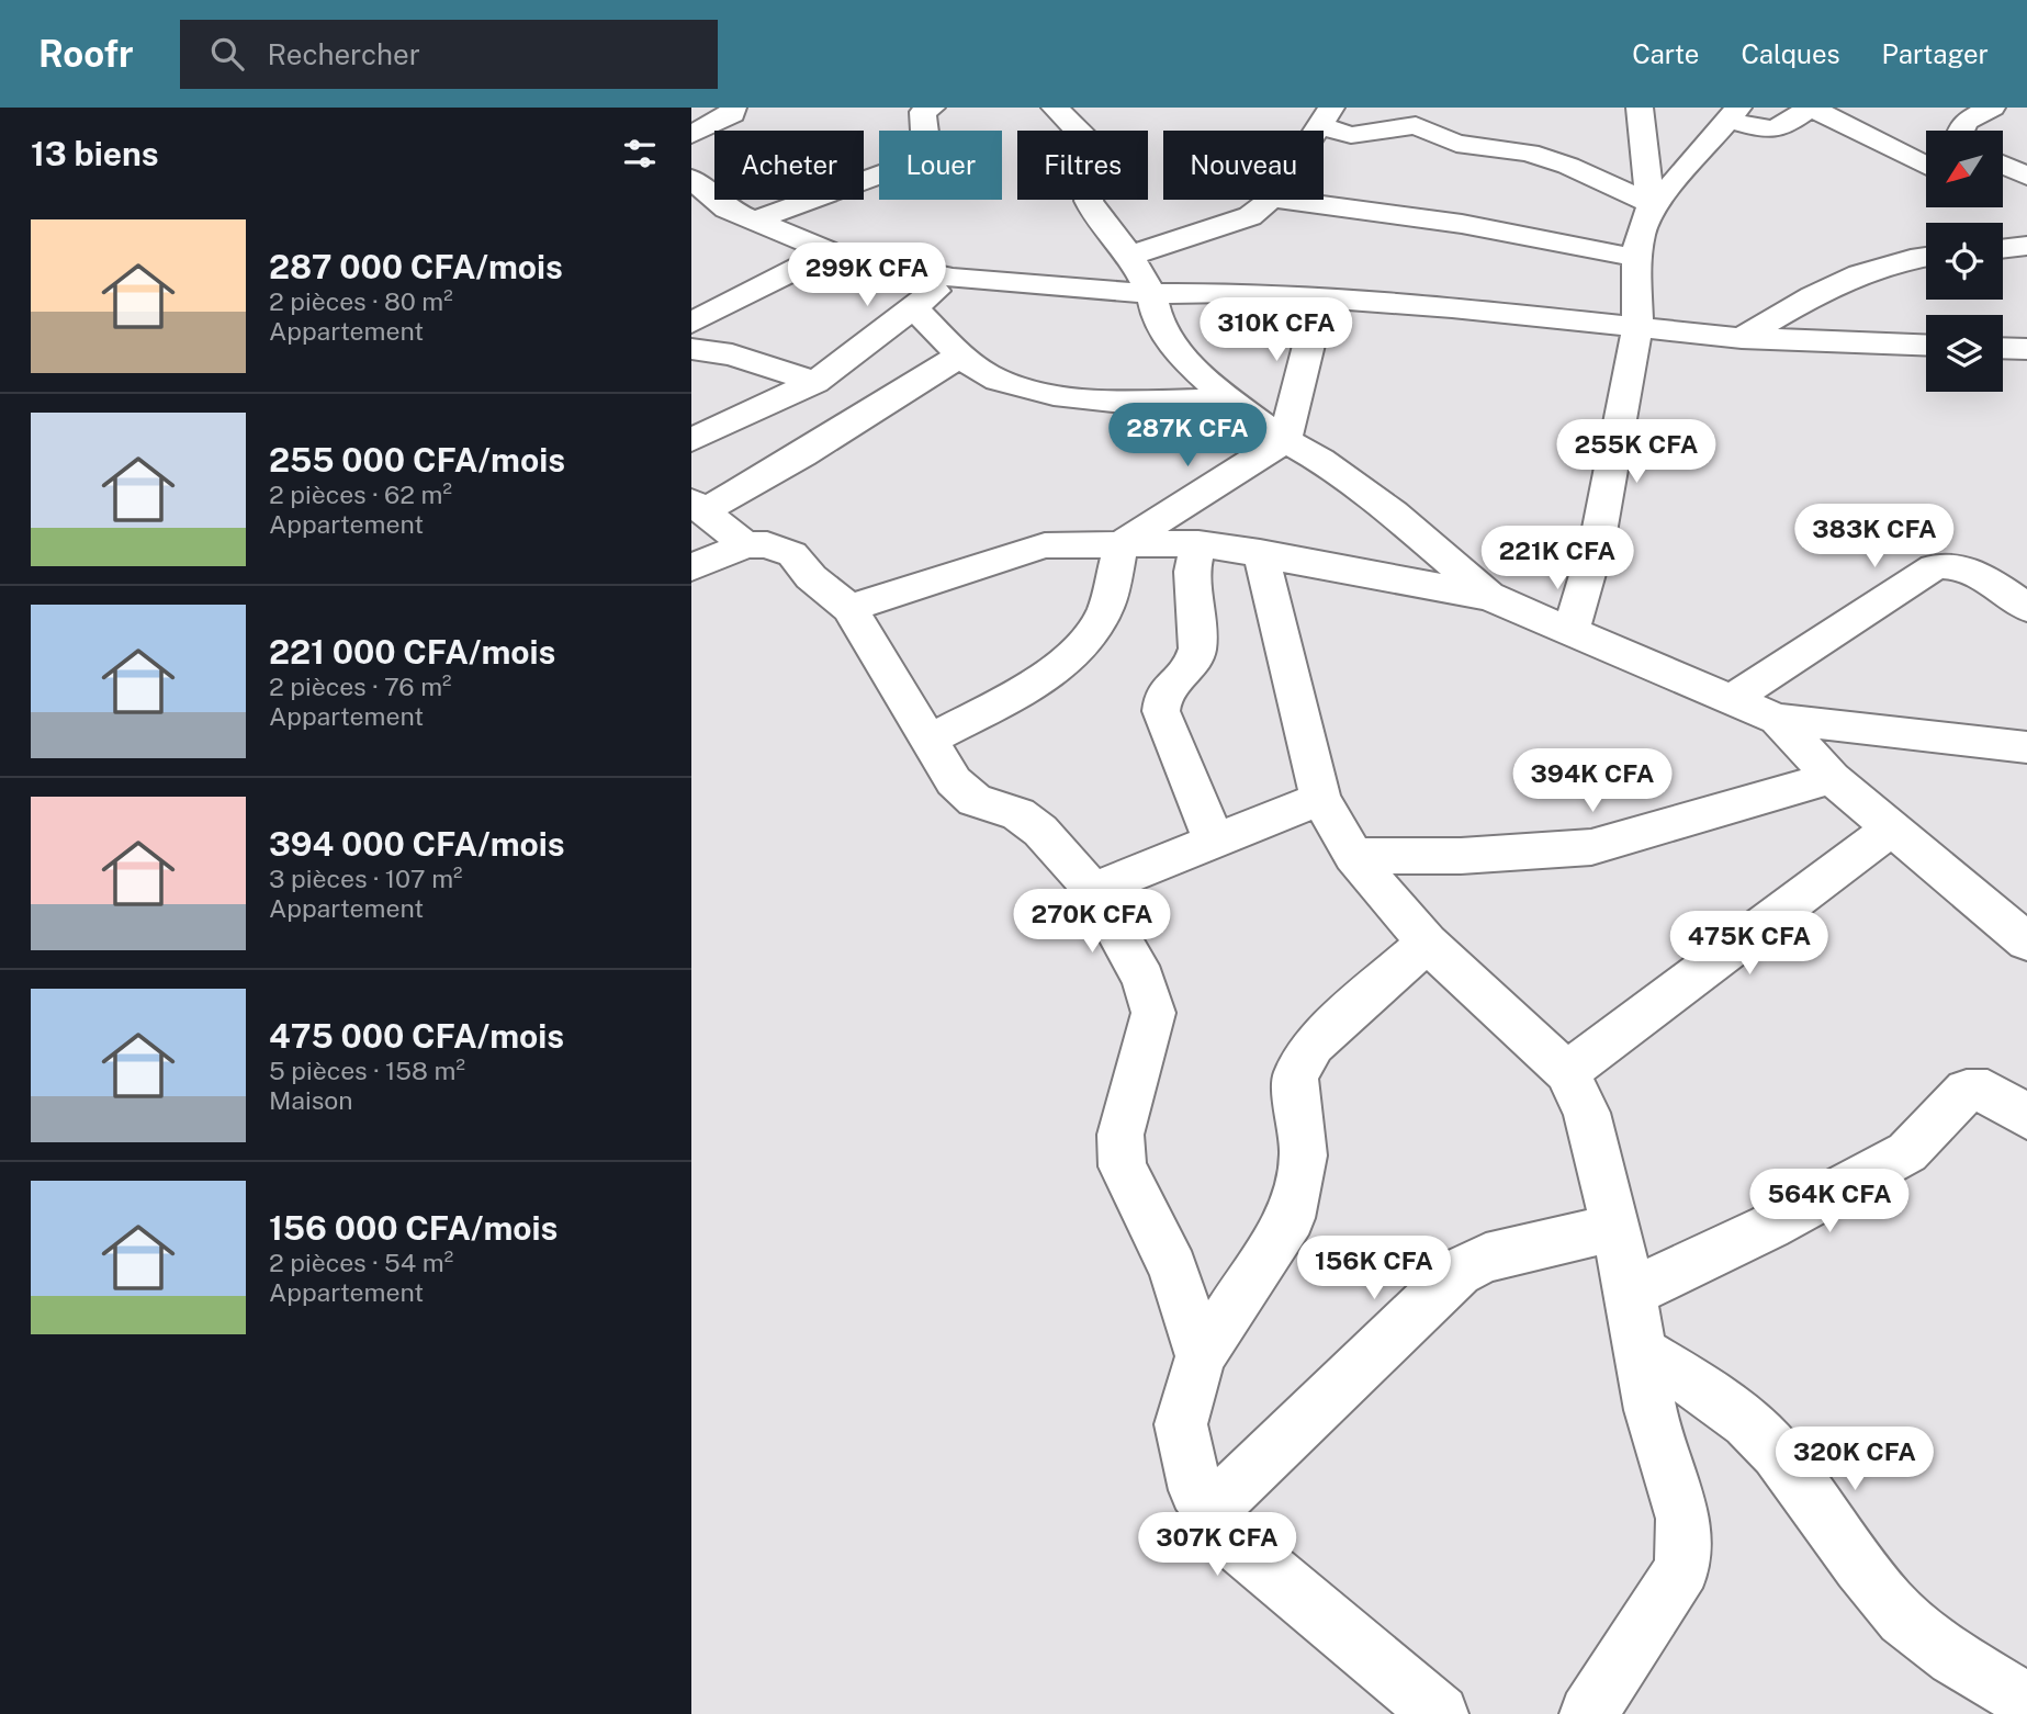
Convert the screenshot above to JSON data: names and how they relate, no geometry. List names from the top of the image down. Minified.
{"north":"bottom left","page":{"header":"Roofr","search":"Rechercher","nav":["Carte","Calques","Partager"],"heading":"13 biens","chip":["Acheter","Louer","Filtres","Nouveau"],"list":[{"name":"287 000 CFA/mois","note":"2 pièces · 80 m² · Appartement"},{"name":"255 000 CFA/mois","note":"2 pièces · 62 m² · Appartement"},{"name":"221 000 CFA/mois","note":"2 pièces · 76 m² · Appartement"},{"name":"394 000 CFA/mois","note":"3 pièces · 107 m² · Appartement"},{"name":"475 000 CFA/mois","note":"5 pièces · 158 m² · Maison"},{"name":"156 000 CFA/mois","note":"2 pièces · 54 m² · Appartement"}],"price":["299K CFA","310K CFA","287K CFA","255K CFA","383K CFA","221K CFA","394K CFA","270K CFA","475K CFA","564K CFA","156K CFA","320K CFA","307K CFA"]}}
